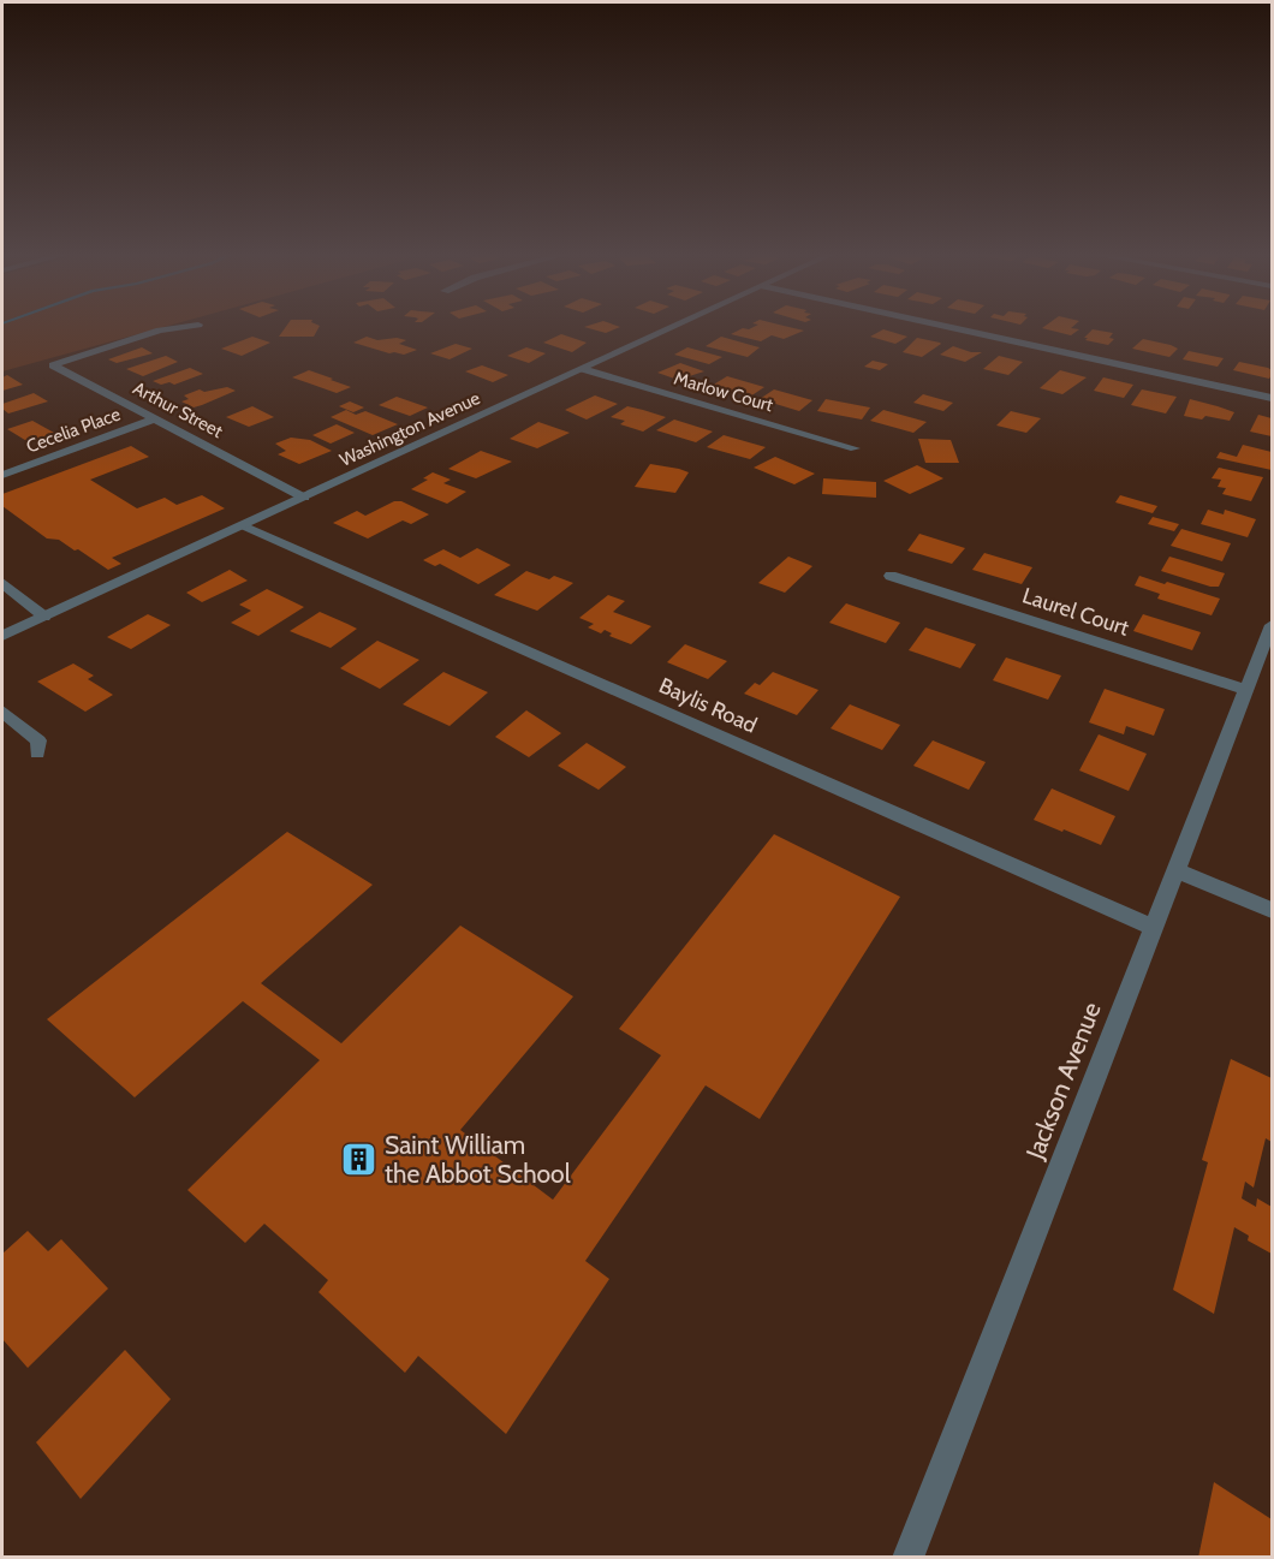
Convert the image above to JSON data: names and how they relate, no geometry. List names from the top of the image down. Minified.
{"streets":{"street":["Marlow Court","Arthur Street","Washington Avenue","Cecelia Place","Laurel Court","Baylis Road","Jackson Avenue"]},"crossings":[["Marlow Court","Washington Avenue"],["Arthur Street","Washington Avenue"],["Arthur Street","Cecelia Place"],["Washington Avenue","Baylis Road"],["Laurel Court","Jackson Avenue"],["Baylis Road","Jackson Avenue"]],"places":{"building":["Saint William the Abbot School"]}}
